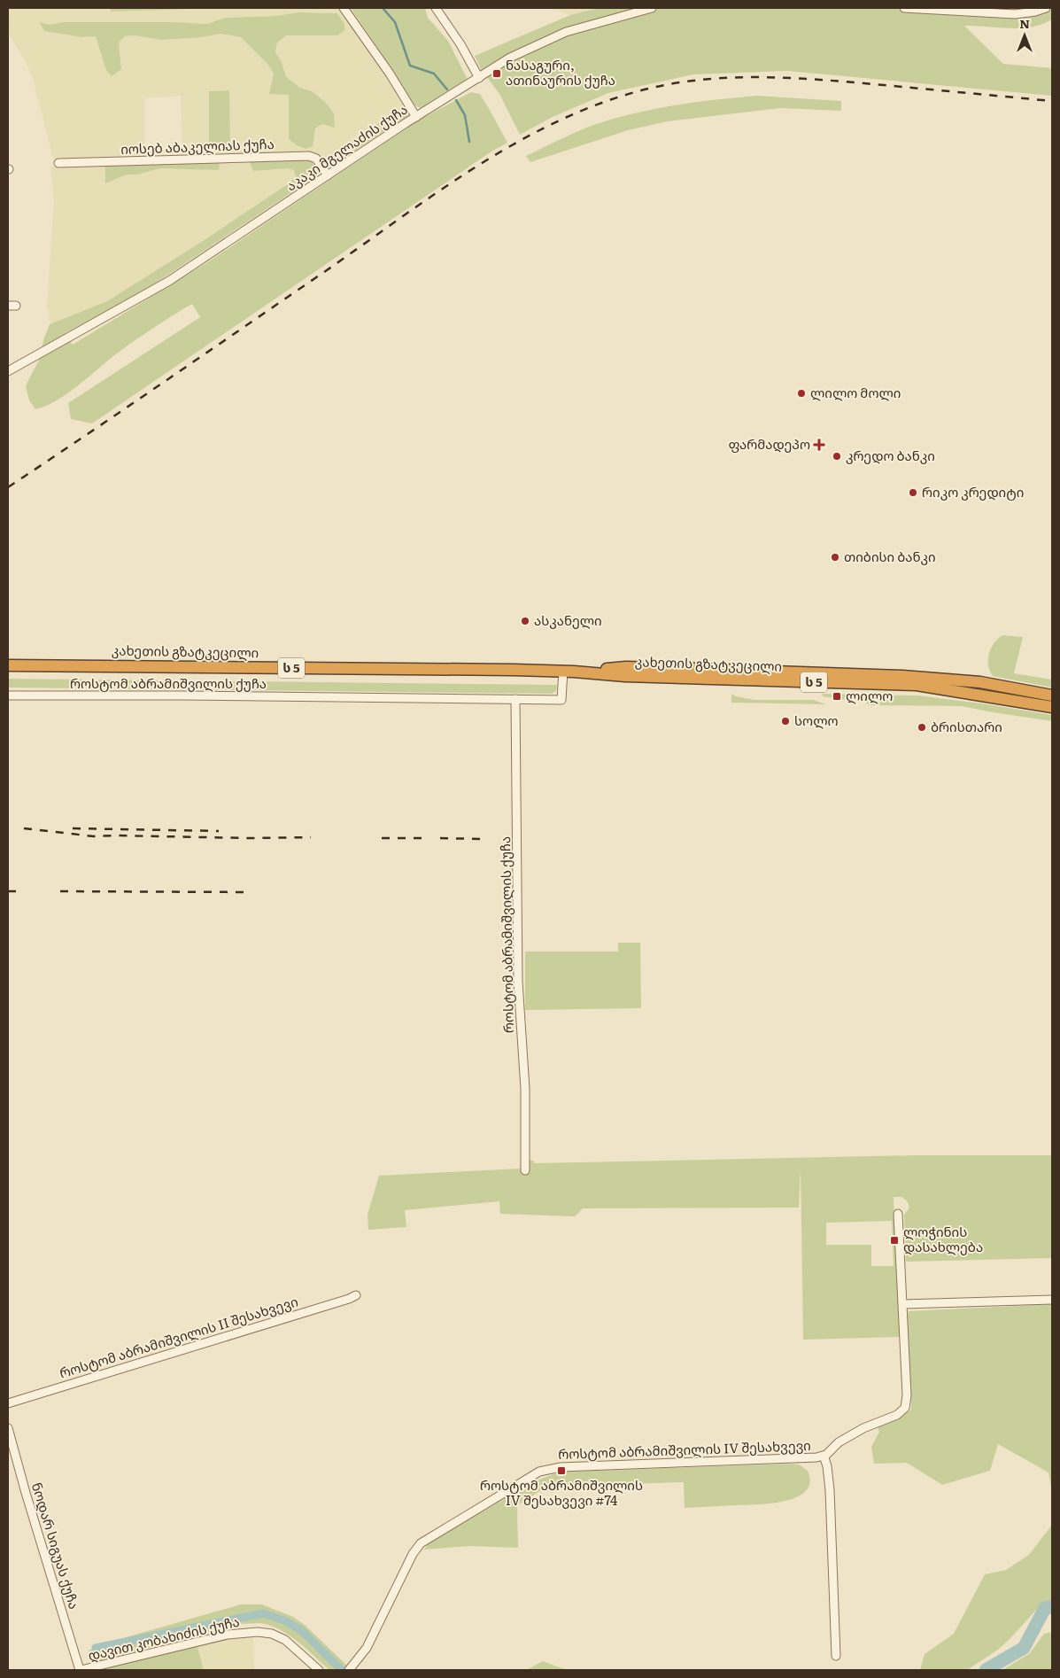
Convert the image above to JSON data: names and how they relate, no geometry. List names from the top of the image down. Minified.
{"streets":{"highway":["კახეთის გზატკეცილი","ს 5"],"street":["იოსებ აბაკელიას ქუჩა","აკაკი მგელაძის ქუჩა","როსტომ აბრამიშვილის ქუჩა","როსტომ აბრამიშვილის II შესახვევი","როსტომ აბრამიშვილის IV შესახვევი","ნოდარ სიგუას ქუჩა","დავით კობახიძის ქუჩა"]},"crossings":[["იოსებ აბაკელიას ქუჩა","აკაკი მგელაძის ქუჩა"],["კახეთის გზატკეცილი","როსტომ აბრამიშვილის ქუჩა"],["ნოდარ სიგუას ქუჩა","დავით კობახიძის ქუჩა"]],"places":{"transit":["ნასაგური, ათინაურის ქუჩა","ლილო","ლოჭინის დასახლება","როსტომ აბრამიშვილის IV შესახვევი #74"],"other":["ლილო მოლი","კრედო ბანკი","რიკო კრედიტი","თიბისი ბანკი","ასკანელი","სოლო","ბრისთარი"],"health":["ფარმადეპო"]},"north":"top"}
